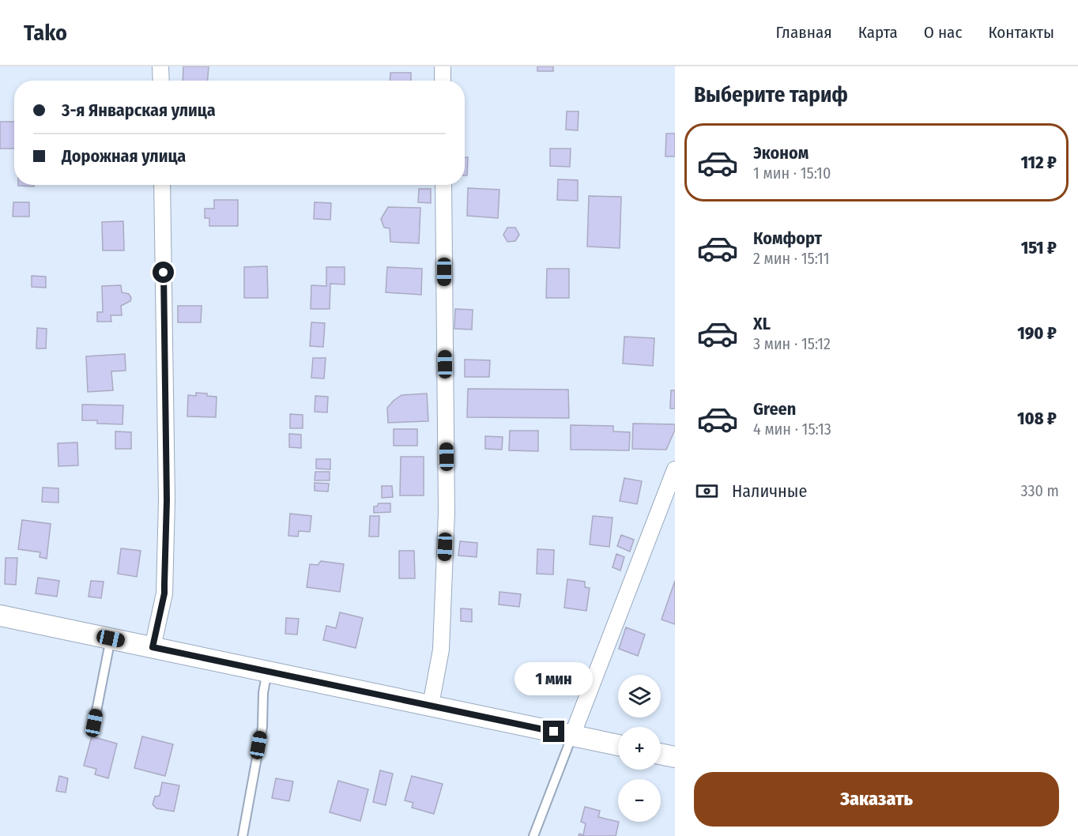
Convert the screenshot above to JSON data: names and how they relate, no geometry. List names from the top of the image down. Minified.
{"page":{"header":"Tako","nav":["Главная","Карта","О нас","Контакты"],"heading":"Выберите тариф","banner":["3-я Январская улица","Дорожная улица"],"list":[{"name":"Эконом","note":"1 мин · 15:10","value":"112 ₽"},{"name":"Комфорт","note":"2 мин · 15:11","value":"151 ₽"},{"name":"XL","note":"3 мин · 15:12","value":"190 ₽"},{"name":"Green","note":"4 мин · 15:13","value":"108 ₽"}],"pay":["Наличные","330 m"],"bubble":"1 мин","map_buttons":["+","−"],"buttons":"Заказать"}}
